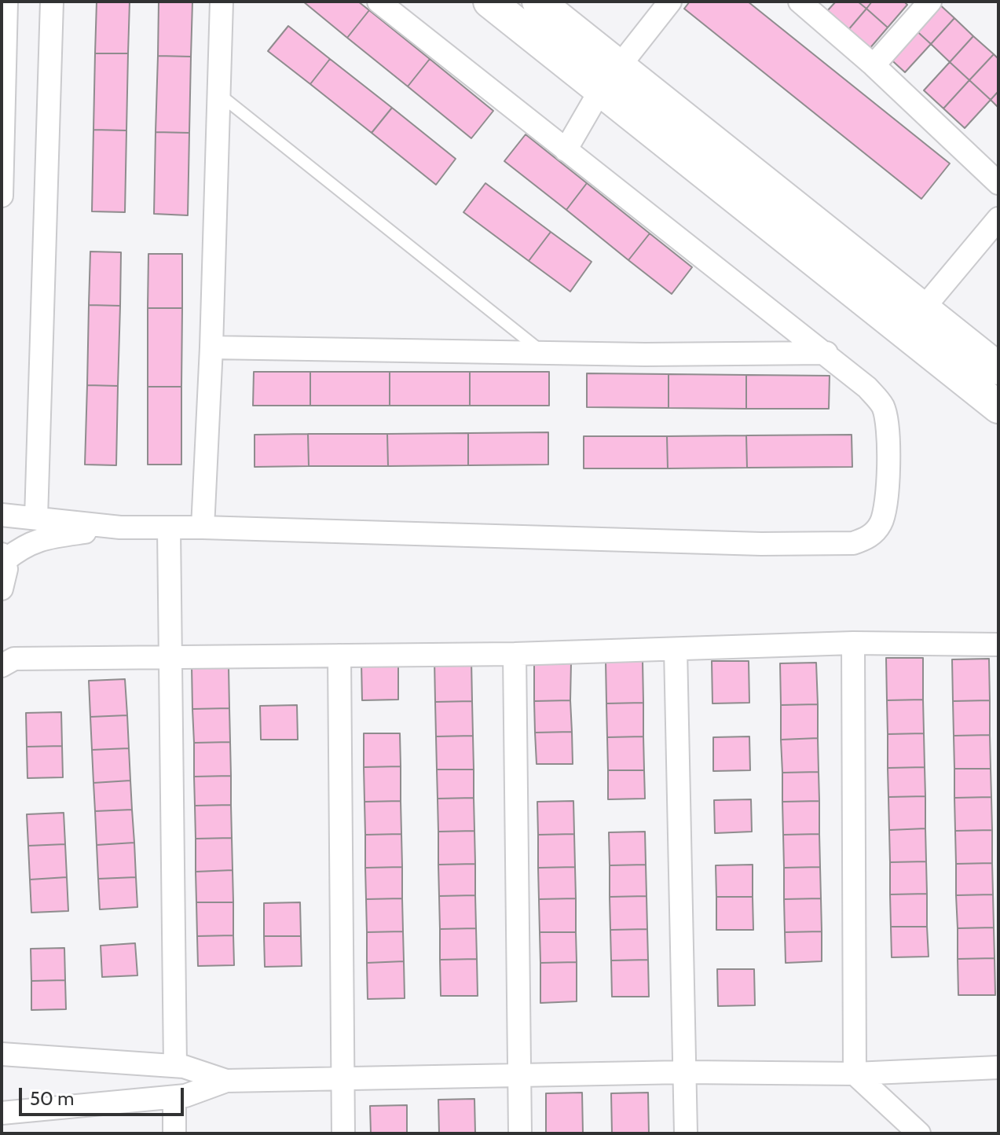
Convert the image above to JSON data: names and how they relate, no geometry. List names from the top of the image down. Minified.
{"scale_bar":"50 m"}
